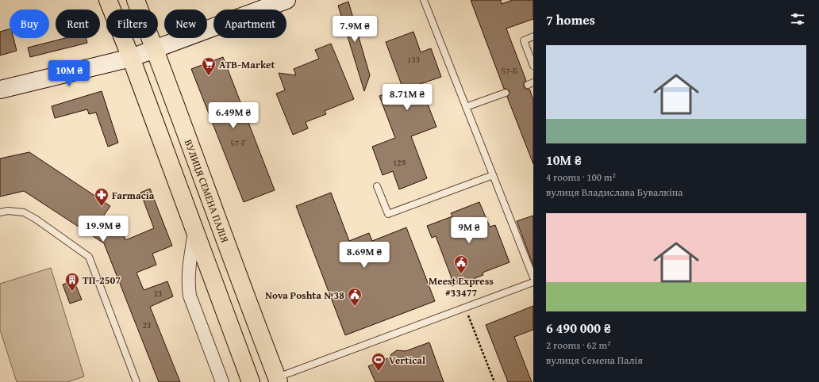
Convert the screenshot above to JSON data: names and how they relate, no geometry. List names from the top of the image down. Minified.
{"streets":{"main road":["ВУЛИЦЯ СЕМЕНА ПАЛІЯ"]},"places":{"supermarket":["ATB-Market"],"pharmacy":["Farmacia"],"public building":["Meest Express #33477","Nova Poshta №38"],"building":["ТП-2507"],"sports":["Vertical"]},"house_numbers":["133","57-Б","57-Г","129","23","23"],"page":{"heading":"7 homes","chip":["Buy","Rent","Filters","New","Apartment"],"price":["7.9M ₴","10M ₴","8.71M ₴","6.49M ₴","19.9M ₴","9M ₴","8.69M ₴"],"list":[{"name":"10M ₴","note":"4 rooms · 100 m² · вулиця Владислава Бувалкіна"},{"name":"6 490 000 ₴","note":"2 rooms · 62 m² · вулиця Семена Палія"}]}}
